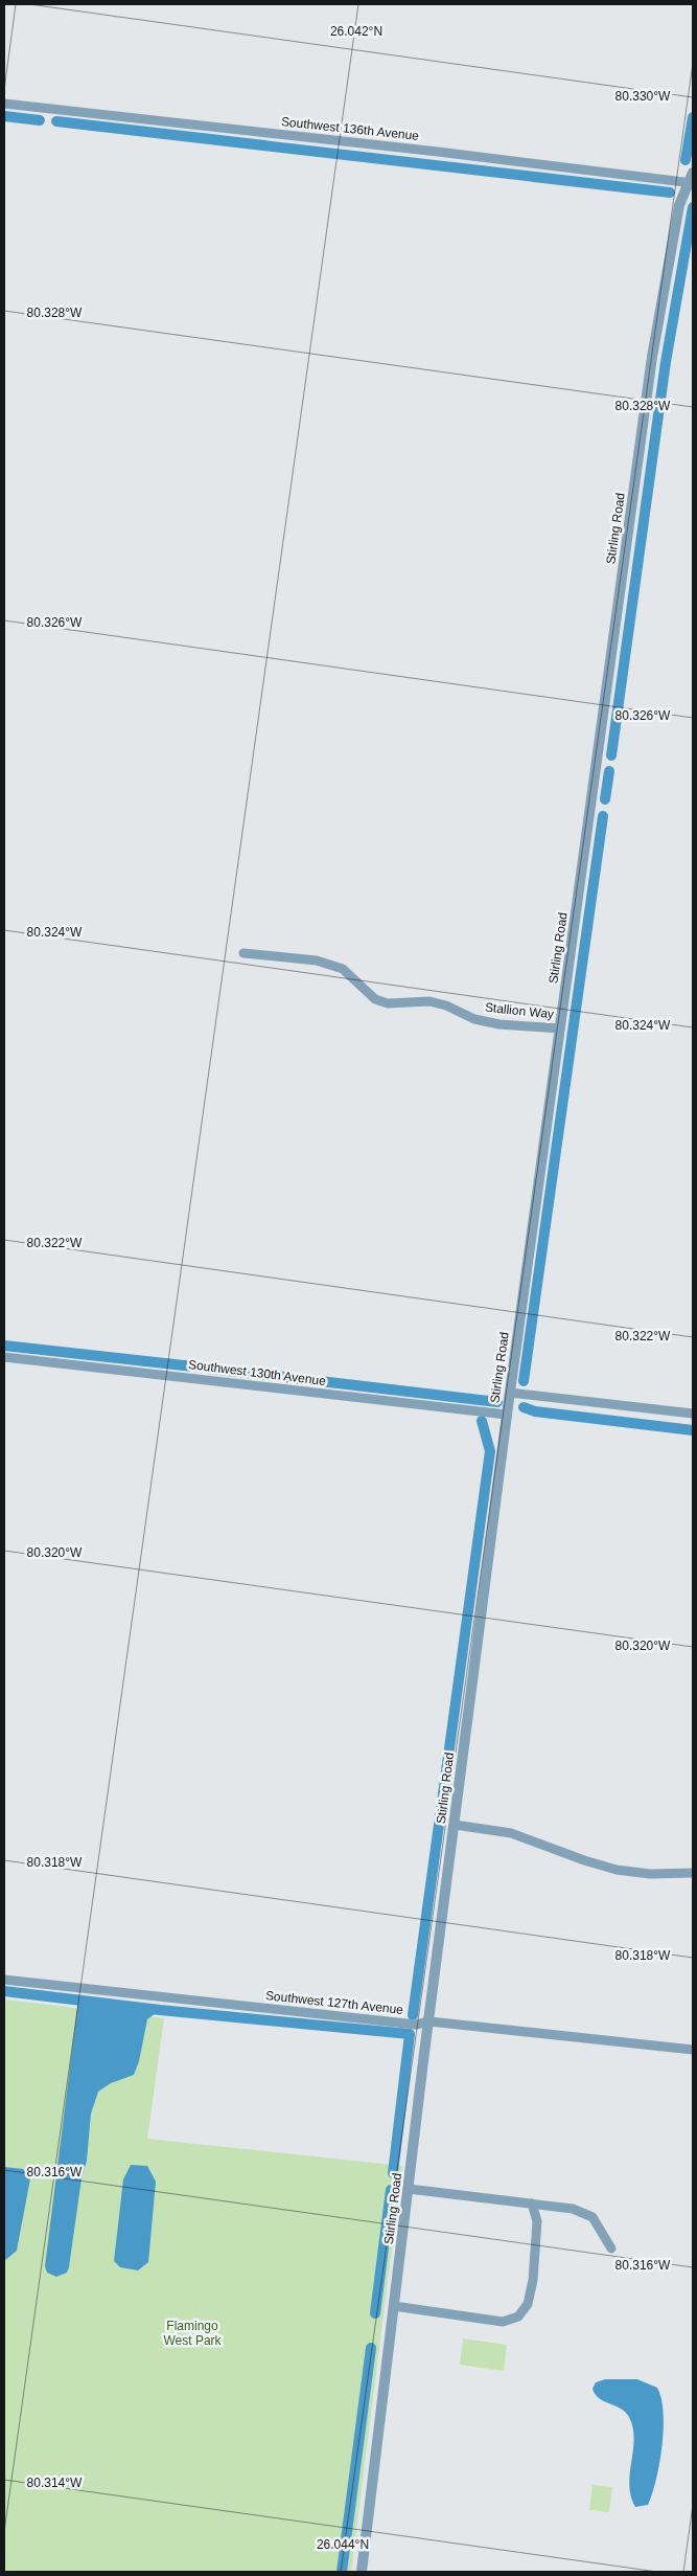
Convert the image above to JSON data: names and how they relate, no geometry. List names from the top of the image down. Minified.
{"streets":{"street":["Southwest 136th Avenue","Stirling Road","Stallion Way","Southwest 130th Avenue","Southwest 127th Avenue"]},"crossings":[["Southwest 136th Avenue","Stirling Road"],["Stirling Road","Stallion Way"],["Stirling Road","Southwest 130th Avenue"],["Stirling Road","Southwest 127th Avenue"]],"parks":["Flamingo West Park"],"coordinates":["26.042°N","80.330°W","80.328°W","80.326°W","80.324°W","80.322°W","80.320°W","80.318°W","80.316°W","80.314°W","26.044°N"]}
